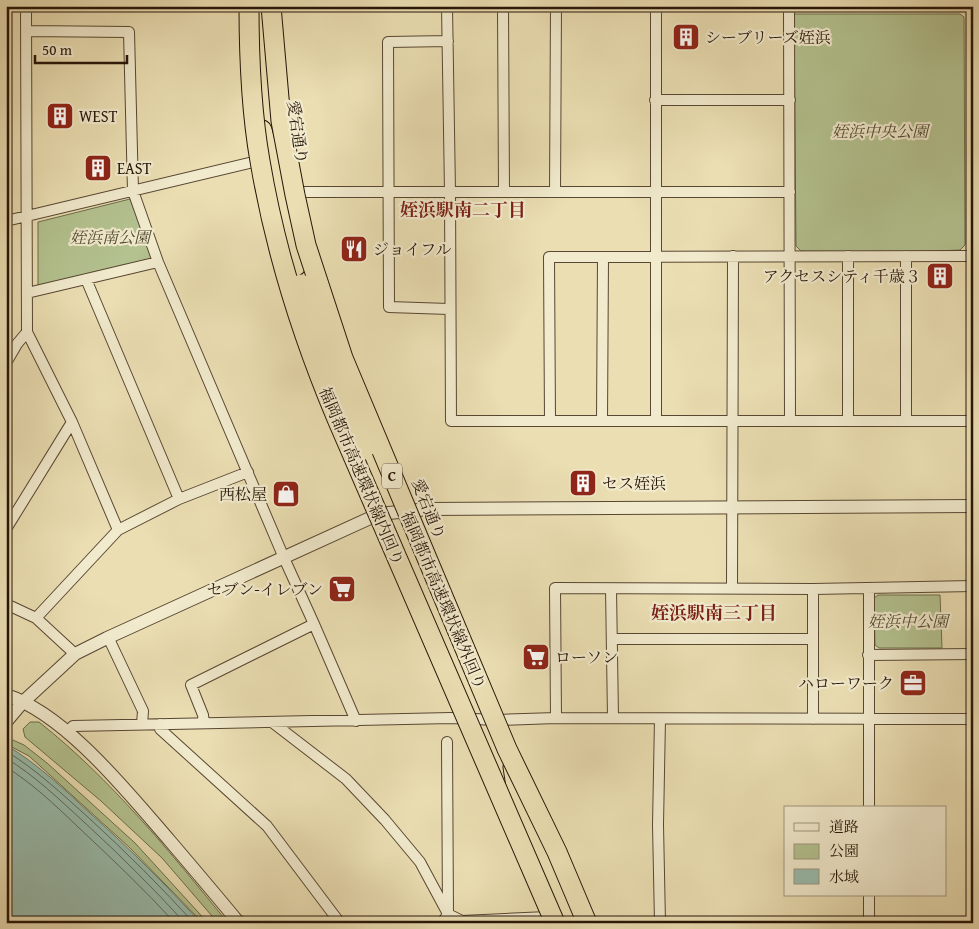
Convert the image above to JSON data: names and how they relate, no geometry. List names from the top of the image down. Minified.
{"streets":{"highway":["福岡都市高速環状線内回り","C","福岡都市高速環状線外回り"],"street":["愛宕通り"]},"crossings":[["愛宕通り","福岡都市高速環状線外回り"]],"districts":["姪浜駅南二丁目","姪浜駅南三丁目"],"parks":["姪浜中央公園","姪浜南公園","姪浜中公園"],"places":{"building":["シーブリーズ姪浜","WEST","EAST","アクセスシティ千歳３","セス姪浜"],"restaurant":["ジョイフル"],"shop":["西松屋"],"supermarket":["セブン-イレブン","ローソン"],"office":["ハローワーク"]},"legend":["道路","公園","水域"],"scale_bar":"50 m"}
